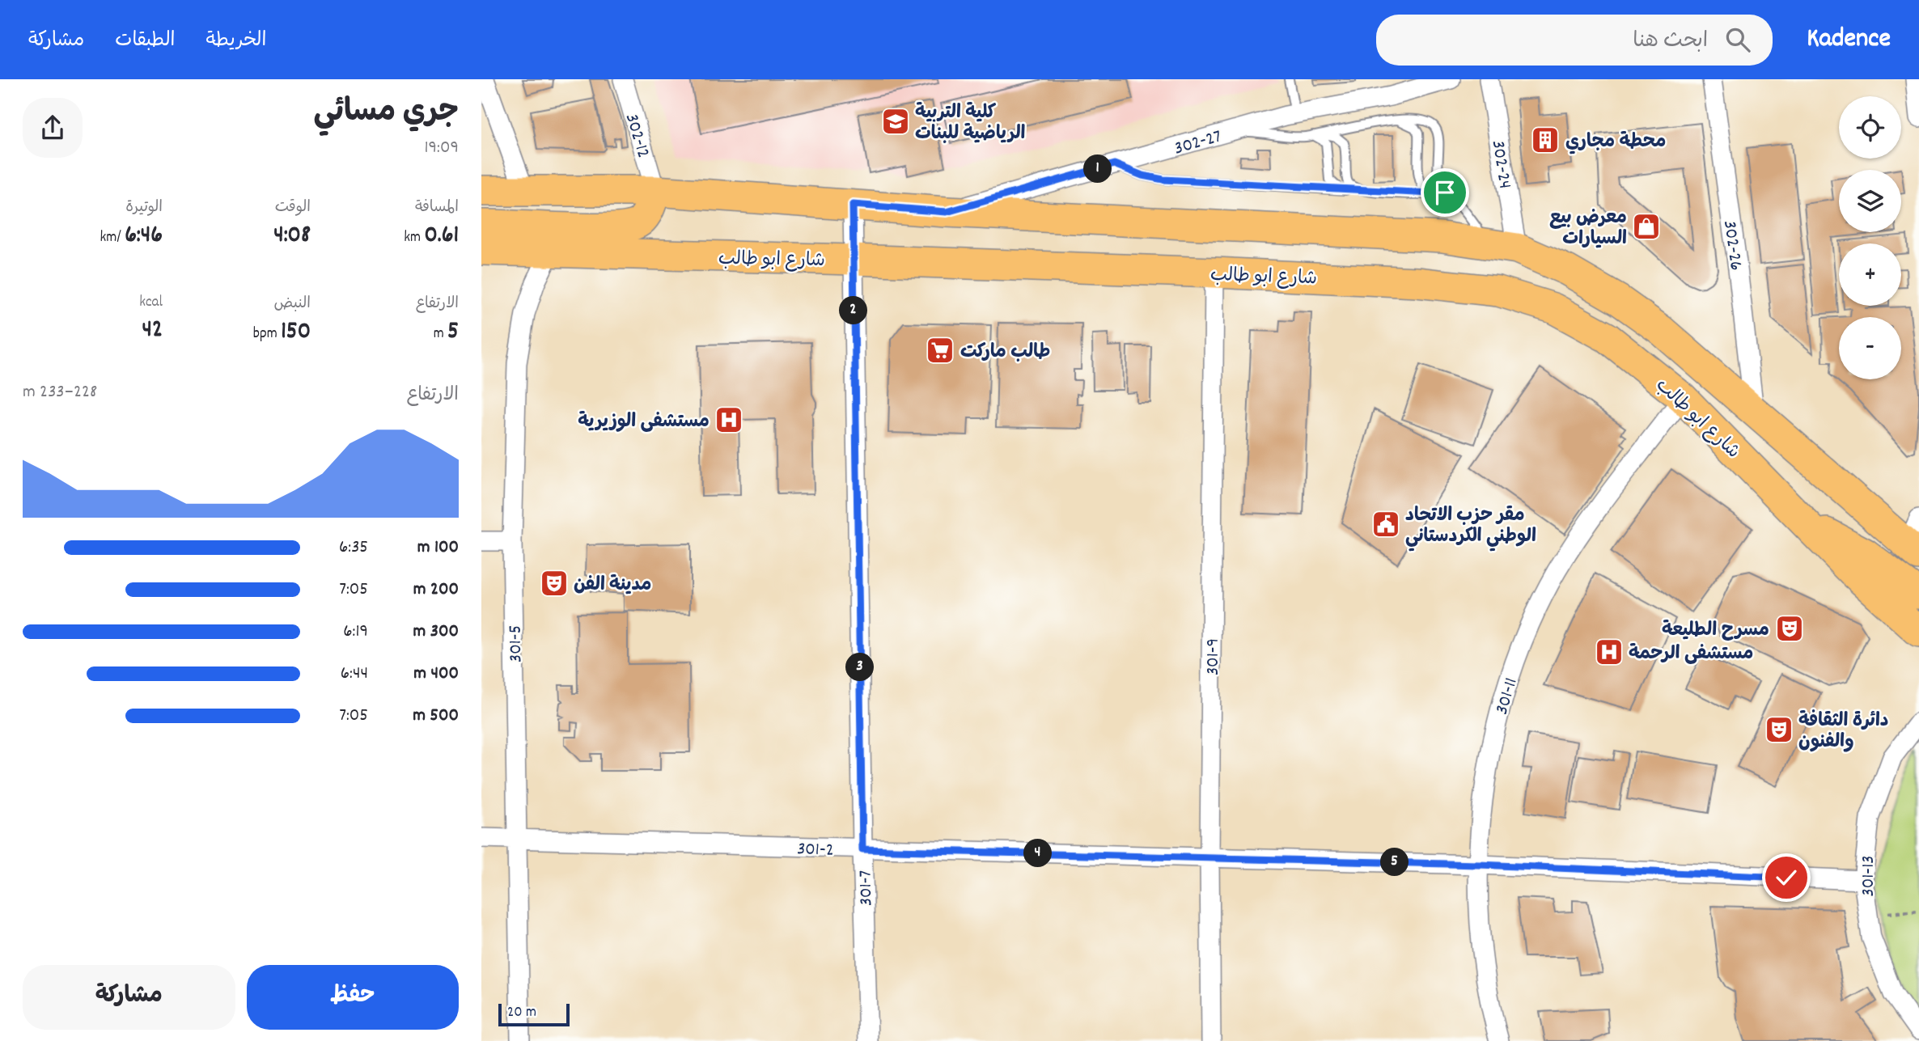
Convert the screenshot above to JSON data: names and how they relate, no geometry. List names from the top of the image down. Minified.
{"streets":{"main road":["شارع ابو طالب"],"street":["302-12","302-27","302-24","302-26","301-5","301-9","301-11","301-2","301-13","301-7"]},"crossings":[["302-12","شارع ابو طالب"],["302-27","شارع ابو طالب"],["302-24","شارع ابو طالب"],["302-26","شارع ابو طالب"],["شارع ابو طالب","301-5"],["شارع ابو طالب","301-9"],["شارع ابو طالب","301-11"],["شارع ابو طالب","301-7"],["301-5","301-2"],["301-9","301-2"],["301-11","301-2"],["301-2","301-13"],["301-2","301-7"]],"places":{"school or university":["كلية التربية الرياضية للبنات"],"building":["محطة مجاري"],"shop":["معرض بيع السيارات"],"supermarket":["طالب ماركت"],"hospital":["مستشفى الوزيرية","مستشفى الرحمة"],"public building":["مقر حزب الاتحاد الوطني الكردستاني"],"theatre":["مدينة الفن","مسرح الطليعة","دائرة الثقافة والفنون"]},"scale_bar":"20 m","page":{"header":"Kadence","search":"ابحث هنا","nav":["الخريطة","الطبقات","مشاركة"],"heading":["جري مسائي","19:09"],"map_buttons":["+","−"],"pins":["1","2","3","4","5"],"stats":[["المسافة","0.61 km"],["الوقت","4:08"],["الوتيرة","6:46 /km"],["الارتفاع","5 m"],["النبض","150 bpm"],["kcal","42"]],"chart":["الارتفاع","228–233 m"],"list":[{"name":"100 m","note":"6:35"},{"name":"200 m","note":"7:05"},{"name":"300 m","note":"6:19"},{"name":"400 m","note":"6:44"},{"name":"500 m","note":"7:05"}],"buttons":["حفظ","مشاركة"],"scale":"20 m"}}
